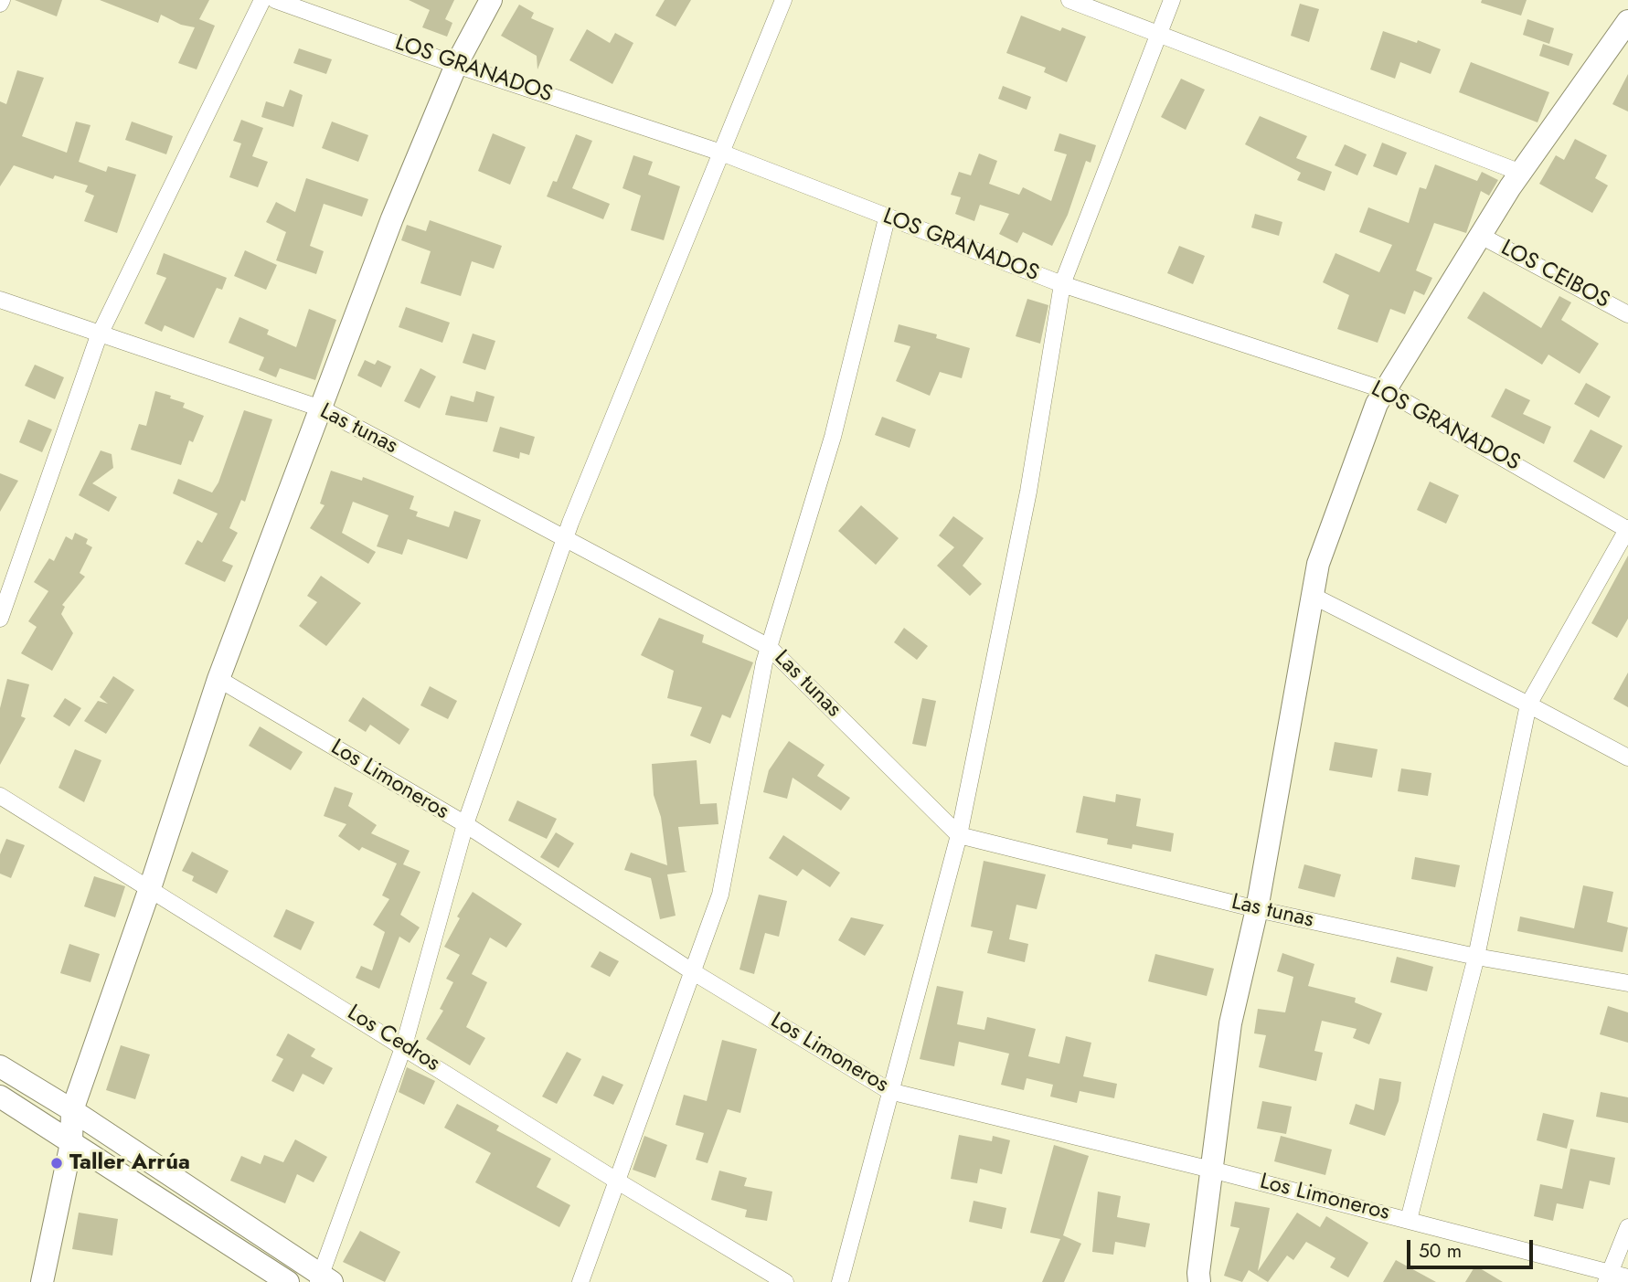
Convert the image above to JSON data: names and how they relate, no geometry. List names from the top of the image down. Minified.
{"streets":{"street":["LOS GRANADOS","LOS CEIBOS","Las tunas","Los Limoneros","Los Cedros"]},"places":["Taller Arrúa"],"scale_bar":"50 m"}
